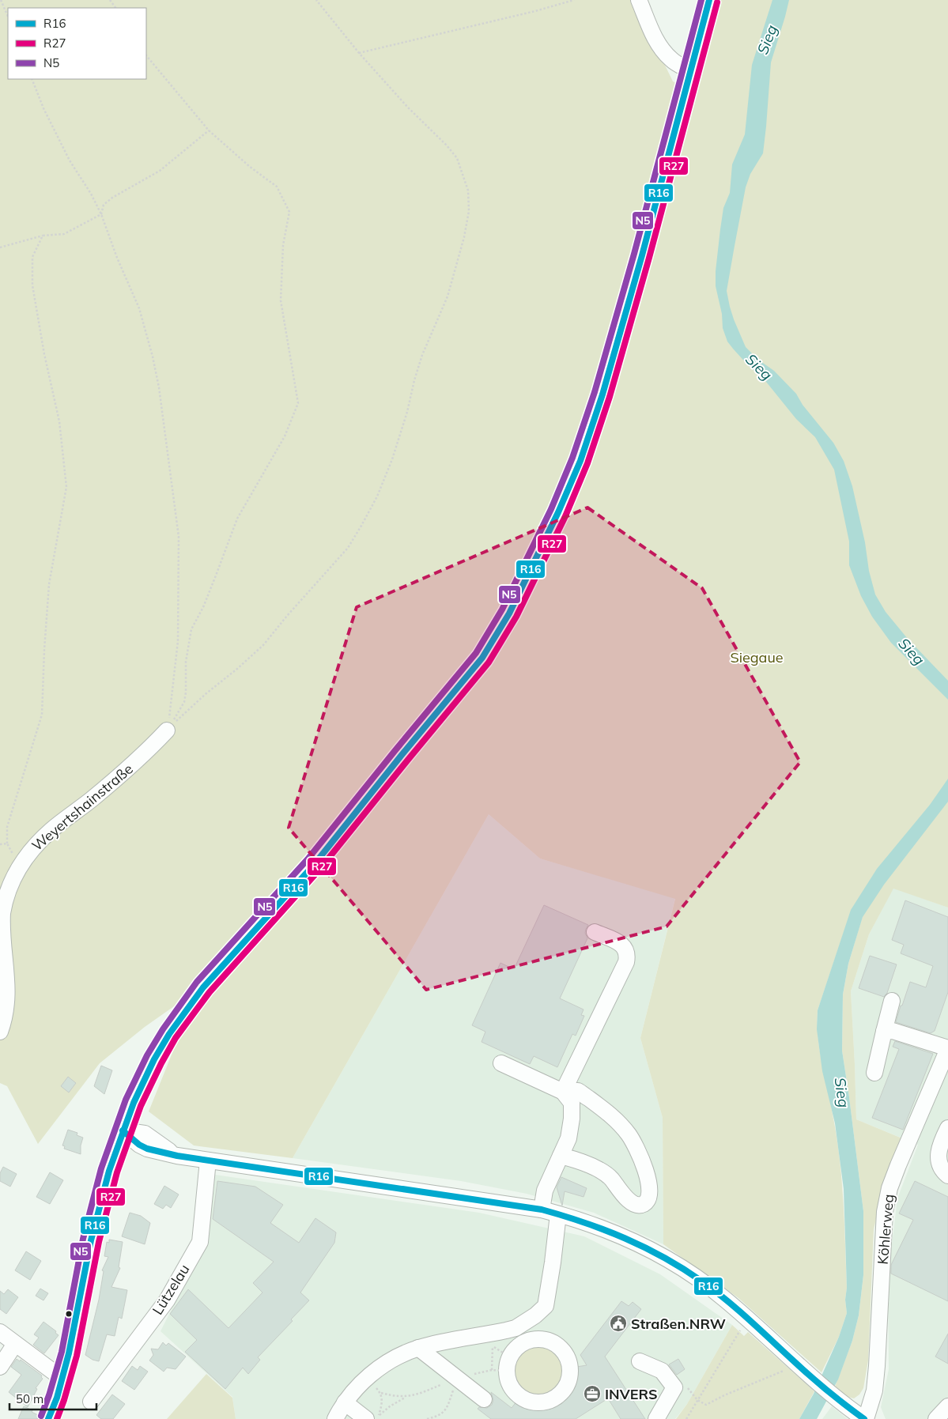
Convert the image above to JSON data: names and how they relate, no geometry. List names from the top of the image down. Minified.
{"streets":{"street":["Weyertshainstraße","Köhlerweg","Lützelau"]},"water":["Sieg"],"parks":["Siegaue"],"places":{"public building":["Straßen.NRW"],"office":["INVERS"]},"lines":["transit line R16","transit line N5","transit line R27"],"legend":["R16","R27","N5"],"scale_bar":"50 m"}
